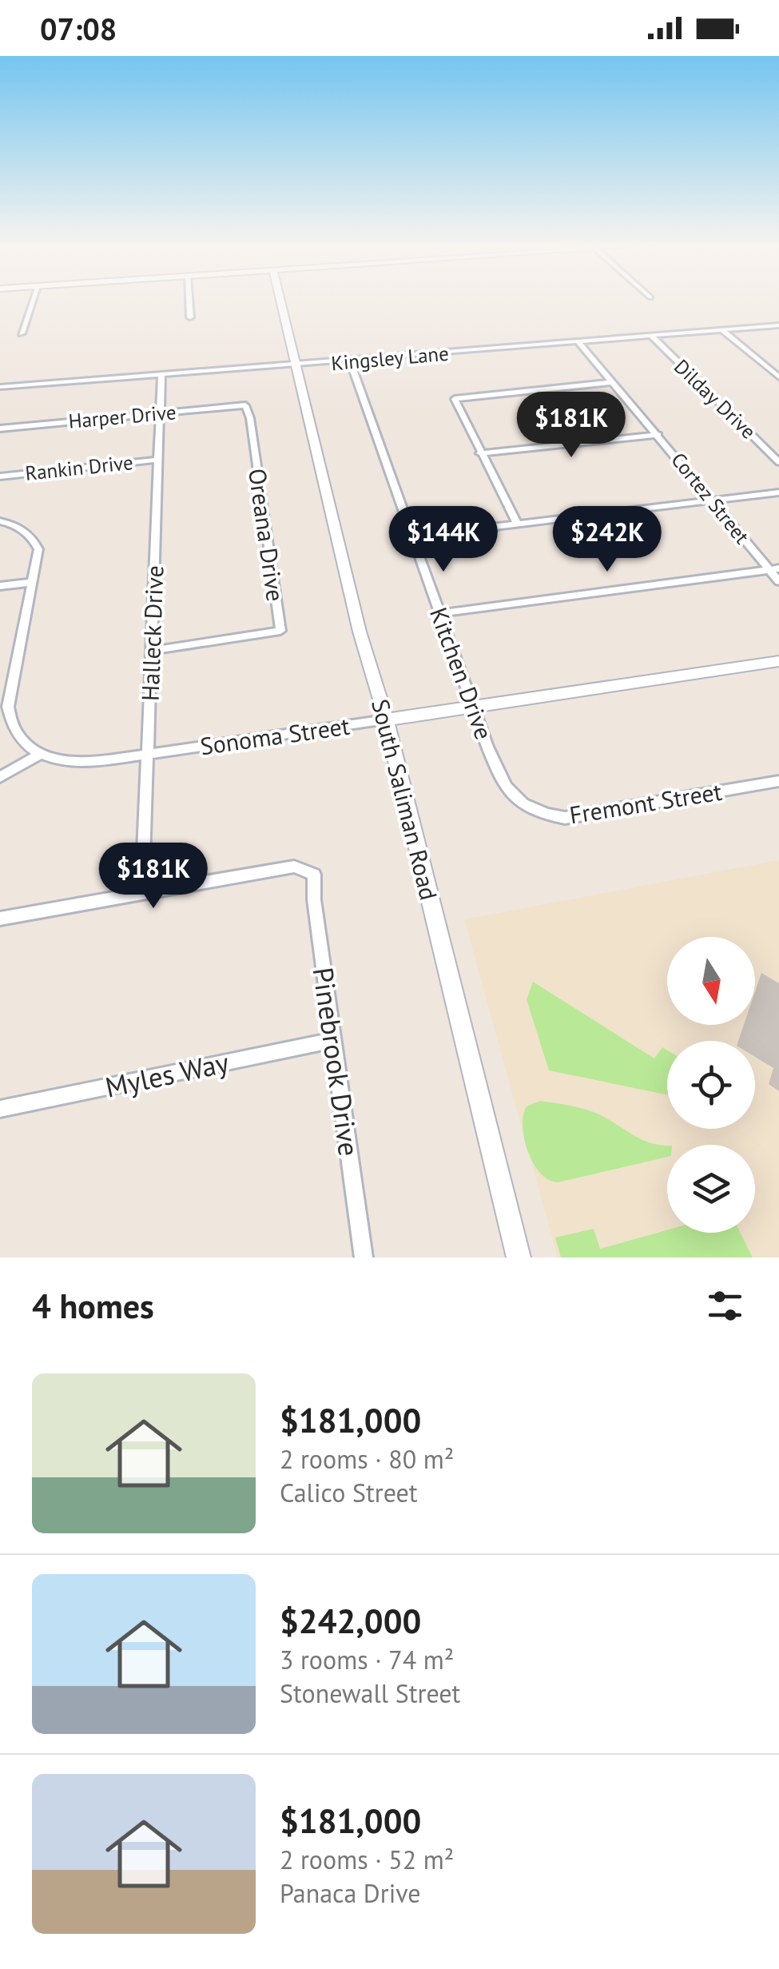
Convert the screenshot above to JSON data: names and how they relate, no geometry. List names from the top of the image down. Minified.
{"streets":{"street":["Kingsley Lane","Dilday Drive","Harper Drive","Rankin Drive","Cortez Street","Oreana Drive","Halleck Drive","Kitchen Drive","Sonoma Street","South Saliman Road","Fremont Street","Pinebrook Drive","Myles Way"]},"crossings":[["Kingsley Lane","Dilday Drive"],["Kingsley Lane","Cortez Street"],["Kingsley Lane","Halleck Drive"],["Kingsley Lane","Kitchen Drive"],["Kingsley Lane","South Saliman Road"],["Harper Drive","Oreana Drive"],["Harper Drive","Halleck Drive"],["Rankin Drive","Halleck Drive"],["Oreana Drive","Halleck Drive"],["Halleck Drive","Sonoma Street"],["Halleck Drive","Pinebrook Drive"],["Kitchen Drive","Sonoma Street"],["Kitchen Drive","Fremont Street"],["Sonoma Street","South Saliman Road"],["Pinebrook Drive","Myles Way"]],"north":"bottom","page":{"status":"07:08","price":["$181K","$144K","$242K","$181K"],"heading":"4 homes","list":[{"name":"$181,000","note":"2 rooms · 80 m² · Calico Street"},{"name":"$242,000","note":"3 rooms · 74 m² · Stonewall Street"},{"name":"$181,000","note":"2 rooms · 52 m² · Panaca Drive"}]}}
